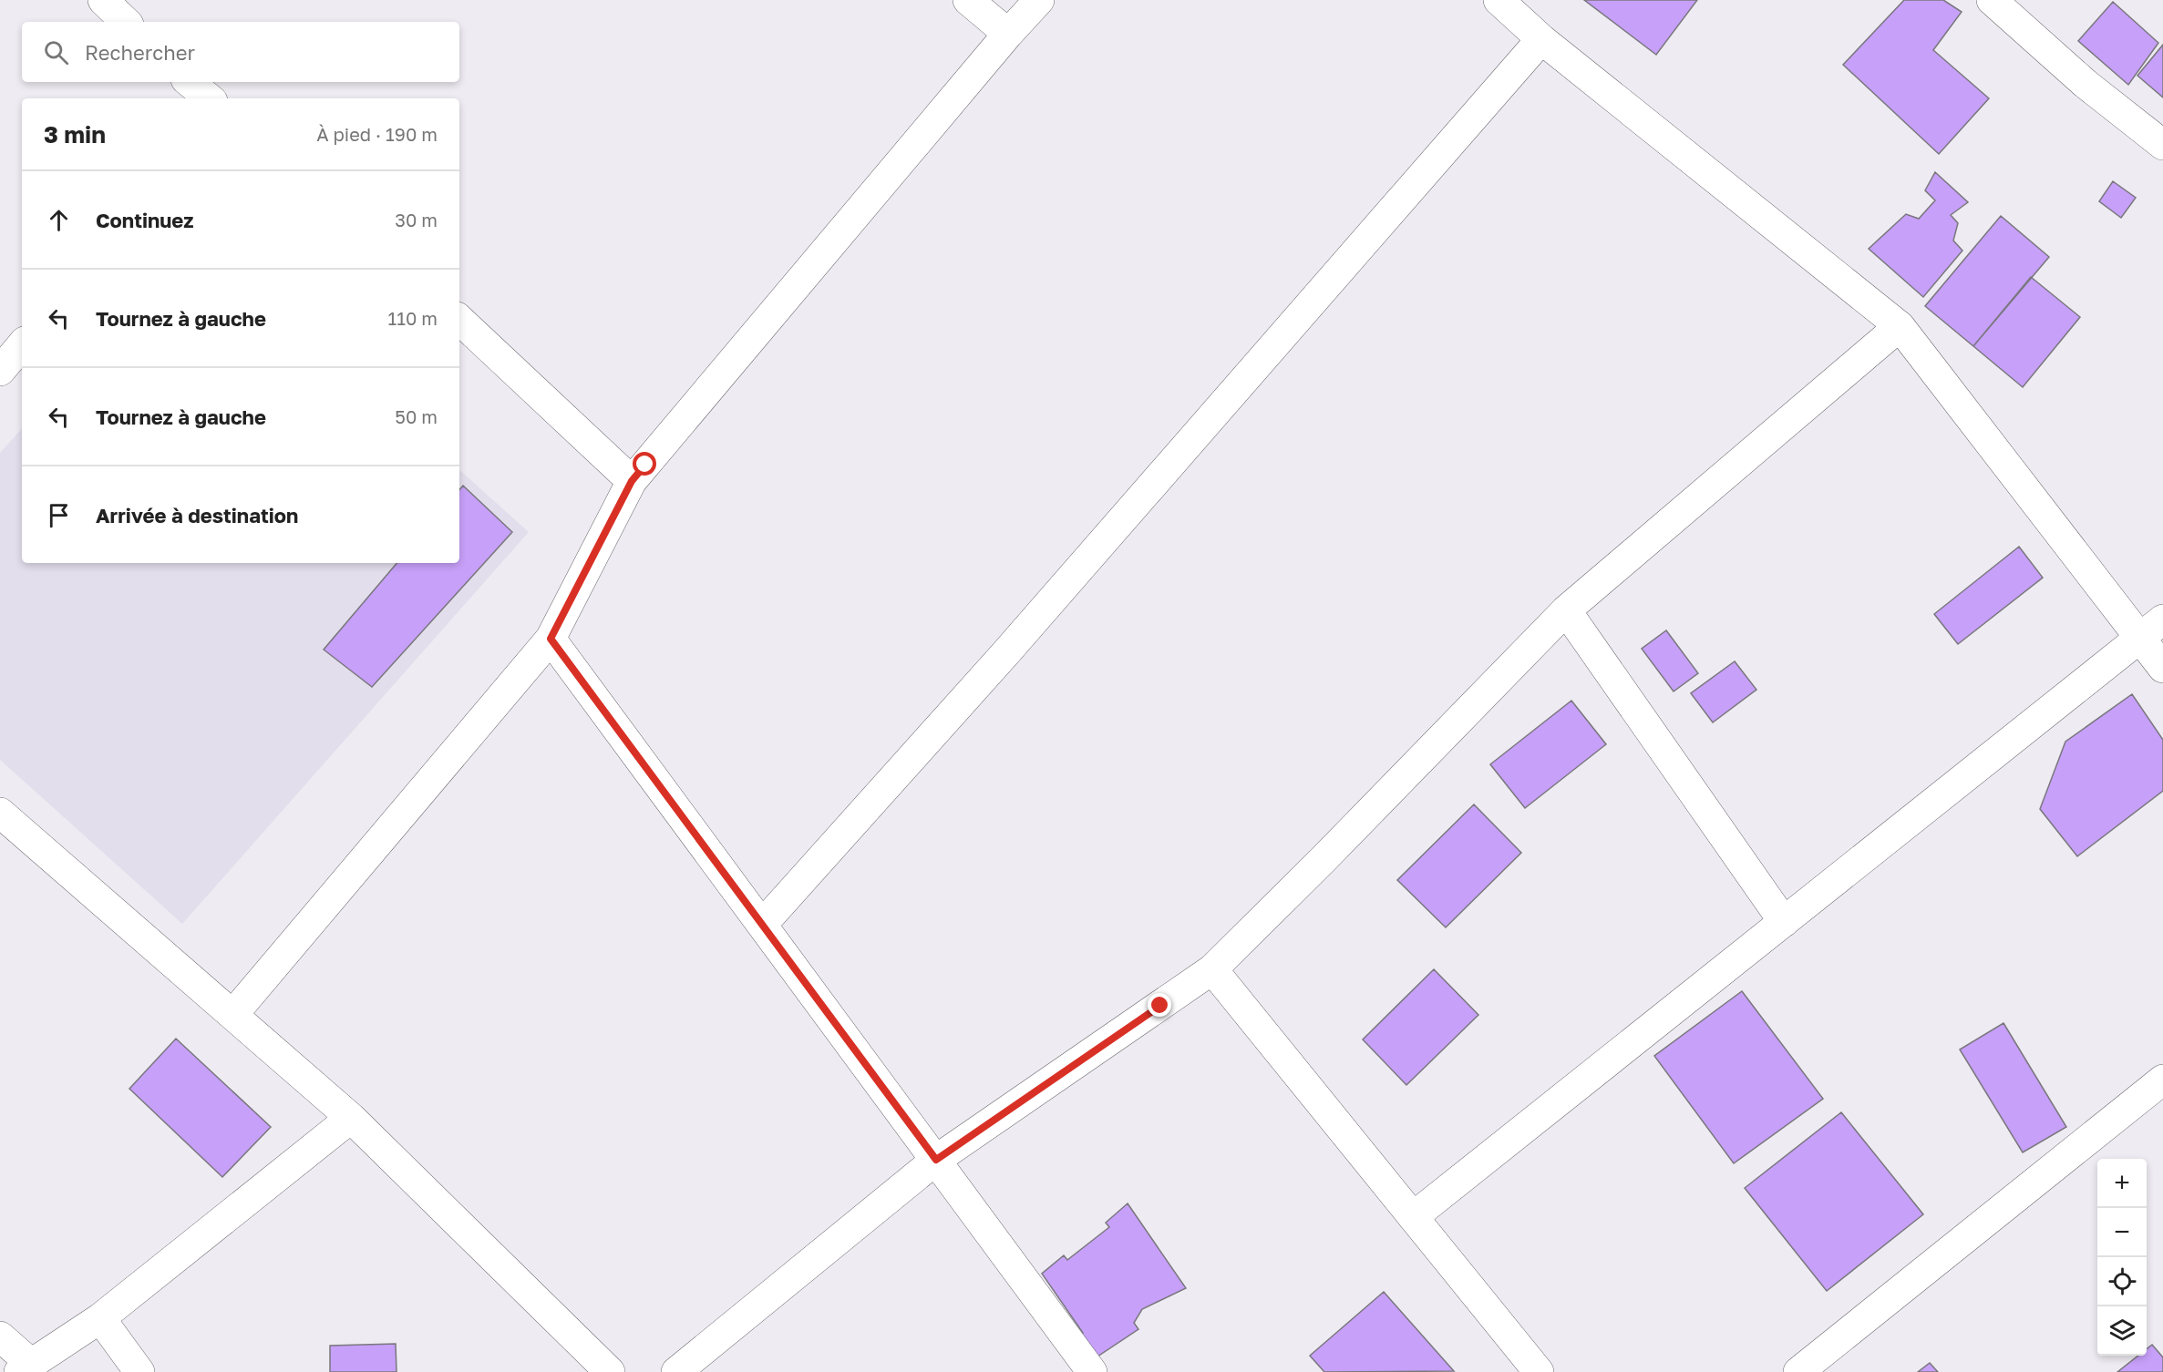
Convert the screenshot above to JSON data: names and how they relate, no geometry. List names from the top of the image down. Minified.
{"page":{"search":"Rechercher","heading":["3 min","À pied · 190 m"],"list":[["Continuez","30 m"],["Tournez à gauche","110 m"],["Tournez à gauche","50 m"],"Arrivée à destination"],"map_buttons":["+","−"]}}
